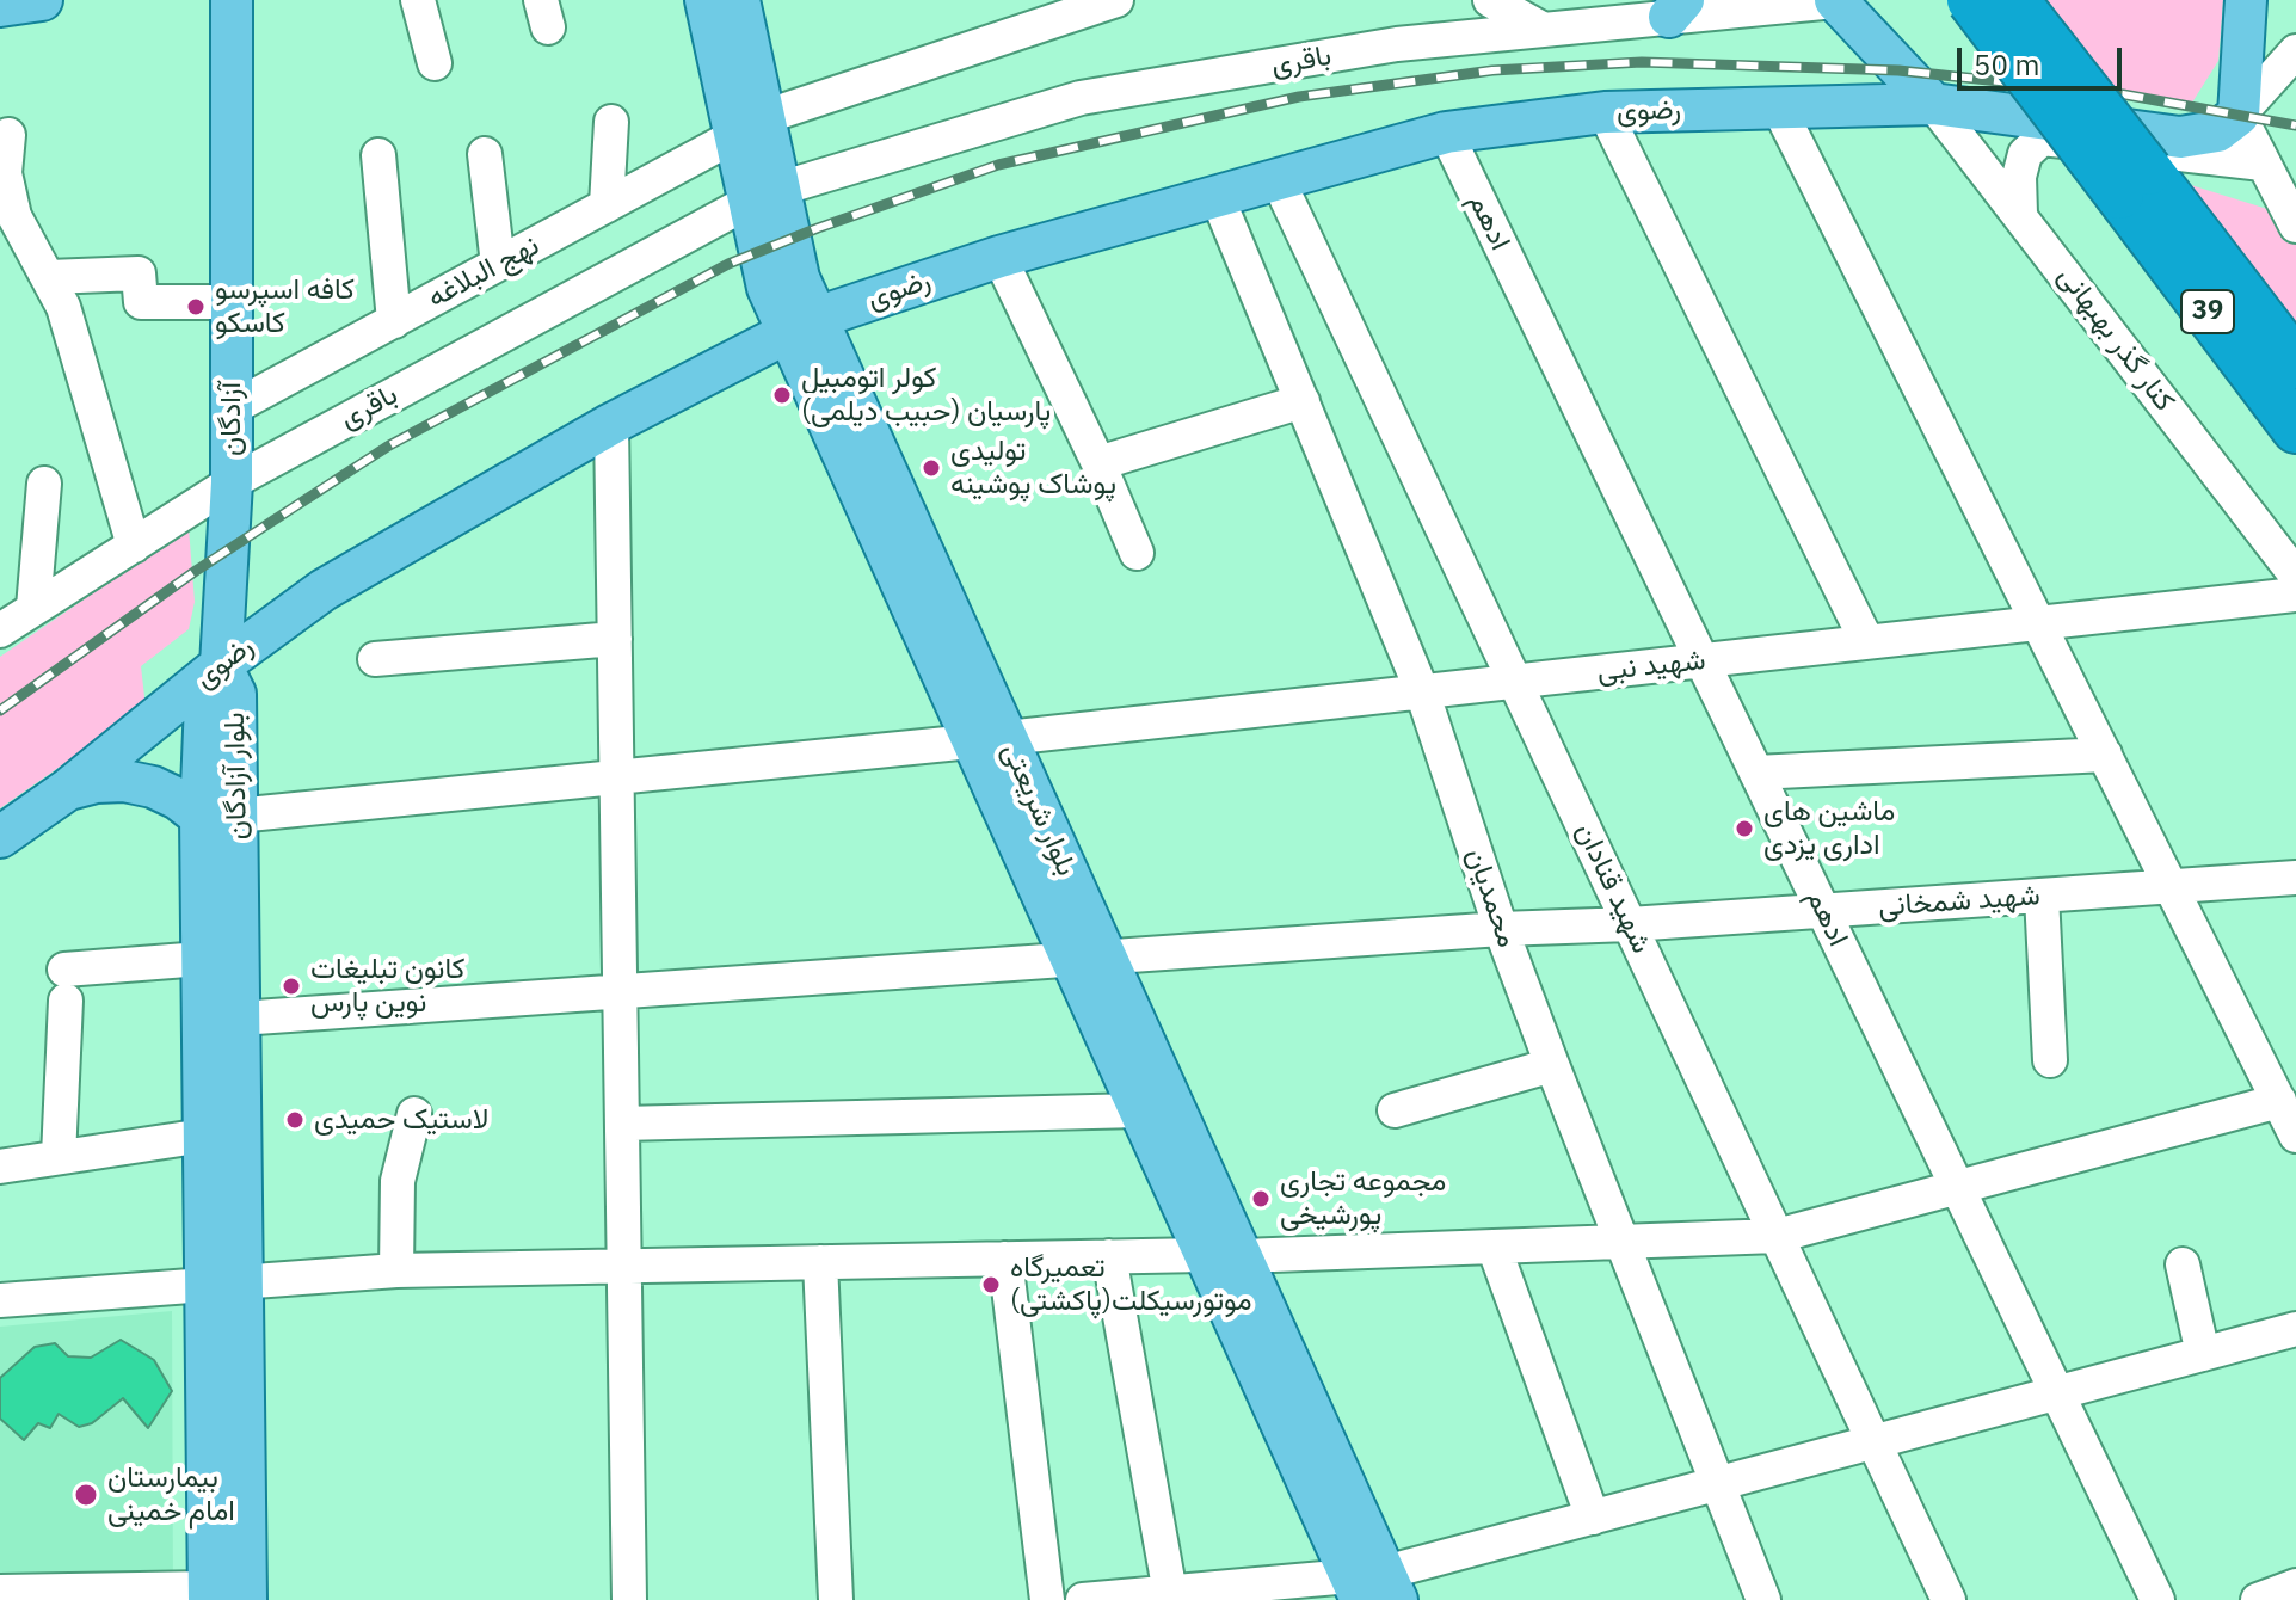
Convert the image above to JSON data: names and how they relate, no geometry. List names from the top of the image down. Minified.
{"streets":{"highway":["39"],"main road":["رضوی","آزادگان","بلوار آزادگان","بلوار شریعتی"],"street":["باقری","ادهم","نهج البلاغه","کنار گذر بهبهانی","شهید نبی","شهید قنادان","محمدیان","شهید شمخانی"]},"crossings":[["باقری","آزادگان"],["باقری","بلوار شریعتی"],["رضوی","ادهم"],["رضوی","کنار گذر بهبهانی"],["رضوی","آزادگان"],["رضوی","بلوار آزادگان"],["رضوی","بلوار شریعتی"],["رضوی","شهید قنادان"],["رضوی","محمدیان"],["ادهم","شهید نبی"],["ادهم","شهید شمخانی"],["نهج البلاغه","آزادگان"],["نهج البلاغه","بلوار شریعتی"],["آزادگان","بلوار آزادگان"],["شهید نبی","بلوار آزادگان"],["شهید نبی","بلوار شریعتی"],["شهید نبی","شهید قنادان"],["شهید نبی","محمدیان"],["بلوار آزادگان","شهید شمخانی"],["بلوار شریعتی","شهید شمخانی"],["شهید قنادان","شهید شمخانی"],["محمدیان","شهید شمخانی"]],"places":["کافه اسپرسو کاسکو","کولر اتومبیل پارسیان (حبیب دیلمی)","تولیدی پوشاک پوشینه","ماشین های اداری یزدی","کانون تبلیغات نوین پارس","لاستیک حمیدی","مجموعه تجاری پورشیخی","تعمیرگاه موتورسیکلت(پاکشتی)","بیمارستان امام خمینی"],"scale_bar":"50 m"}
